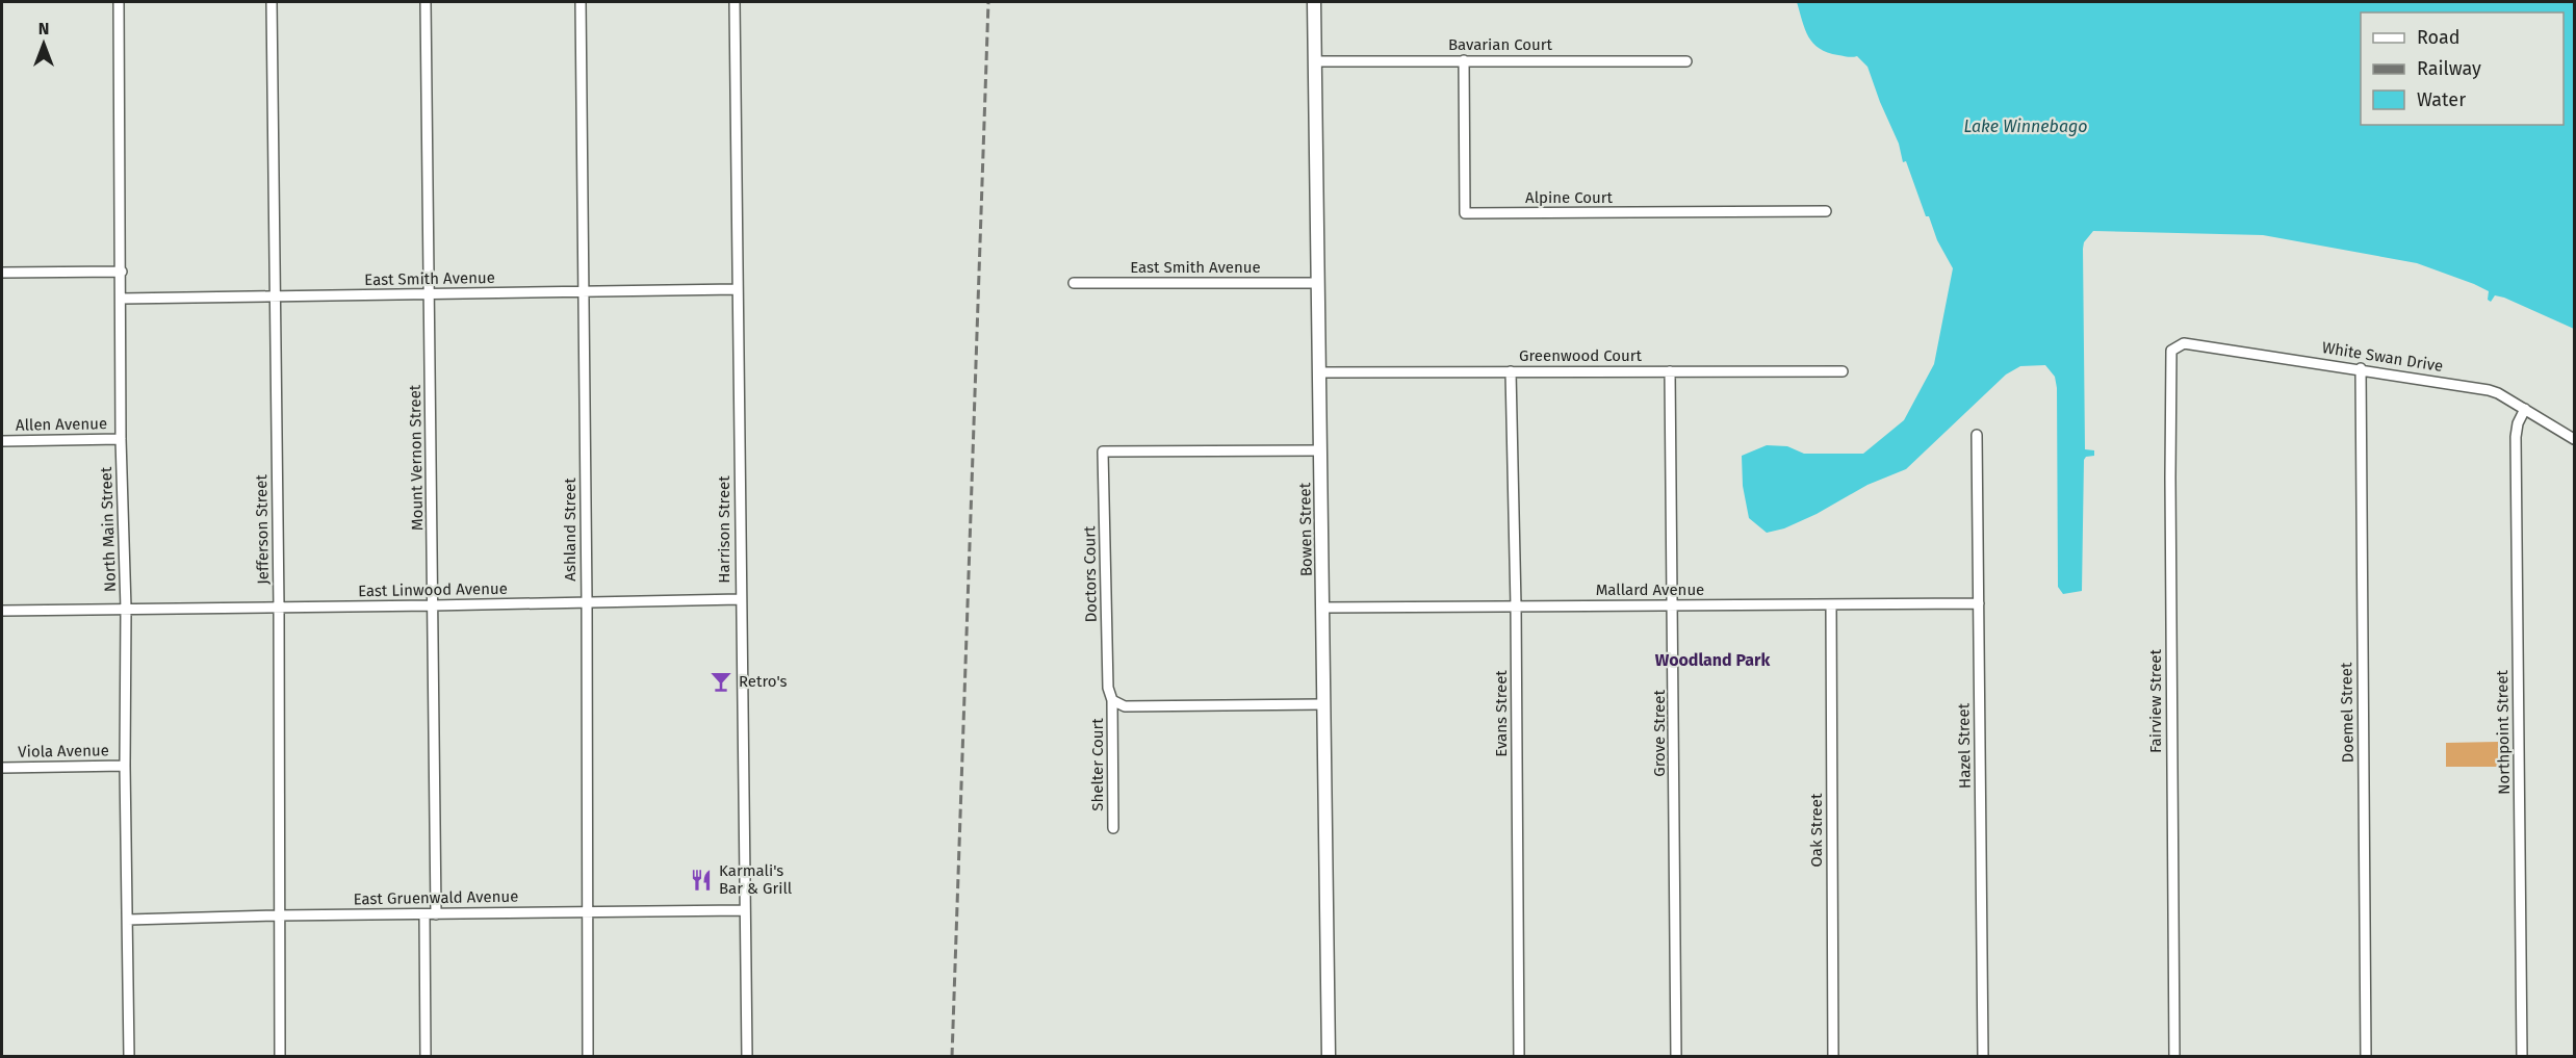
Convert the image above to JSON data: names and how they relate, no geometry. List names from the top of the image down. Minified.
{"streets":{"main road":["Bowen Street"],"street":["Bavarian Court","Alpine Court","East Smith Avenue","Greenwood Court","White Swan Drive","Allen Avenue","Mount Vernon Street","North Main Street","Jefferson Street","Ashland Street","Harrison Street","Doctors Court","East Linwood Avenue","Mallard Avenue","Fairview Street","Doemel Street","Evans Street","Northpoint Street","Grove Street","Hazel Street","Viola Avenue","Shelter Court","Oak Street","East Gruenwald Avenue"]},"crossings":[["Bavarian Court","Alpine Court"],["Bavarian Court","Bowen Street"],["East Smith Avenue","Mount Vernon Street"],["East Smith Avenue","North Main Street"],["East Smith Avenue","Jefferson Street"],["East Smith Avenue","Ashland Street"],["East Smith Avenue","Harrison Street"],["East Smith Avenue","Bowen Street"],["Greenwood Court","Bowen Street"],["Greenwood Court","Evans Street"],["Greenwood Court","Grove Street"],["White Swan Drive","Fairview Street"],["White Swan Drive","Doemel Street"],["White Swan Drive","Northpoint Street"],["Allen Avenue","North Main Street"],["Mount Vernon Street","East Linwood Avenue"],["Mount Vernon Street","East Gruenwald Avenue"],["North Main Street","East Linwood Avenue"],["North Main Street","Viola Avenue"],["North Main Street","East Gruenwald Avenue"],["Jefferson Street","East Linwood Avenue"],["Jefferson Street","East Gruenwald Avenue"],["Ashland Street","East Linwood Avenue"],["Ashland Street","East Gruenwald Avenue"],["Harrison Street","East Linwood Avenue"],["Harrison Street","East Gruenwald Avenue"],["Bowen Street","Doctors Court"],["Bowen Street","Mallard Avenue"],["Doctors Court","Shelter Court"],["Mallard Avenue","Evans Street"],["Mallard Avenue","Grove Street"],["Mallard Avenue","Hazel Street"],["Mallard Avenue","Oak Street"]],"districts":["Woodland Park"],"water":["Lake Winnebago"],"places":{"bar":["Retro's"],"restaurant":["Karmali's Bar & Grill"]},"legend":["Road","Railway","Water"],"north":"top"}
